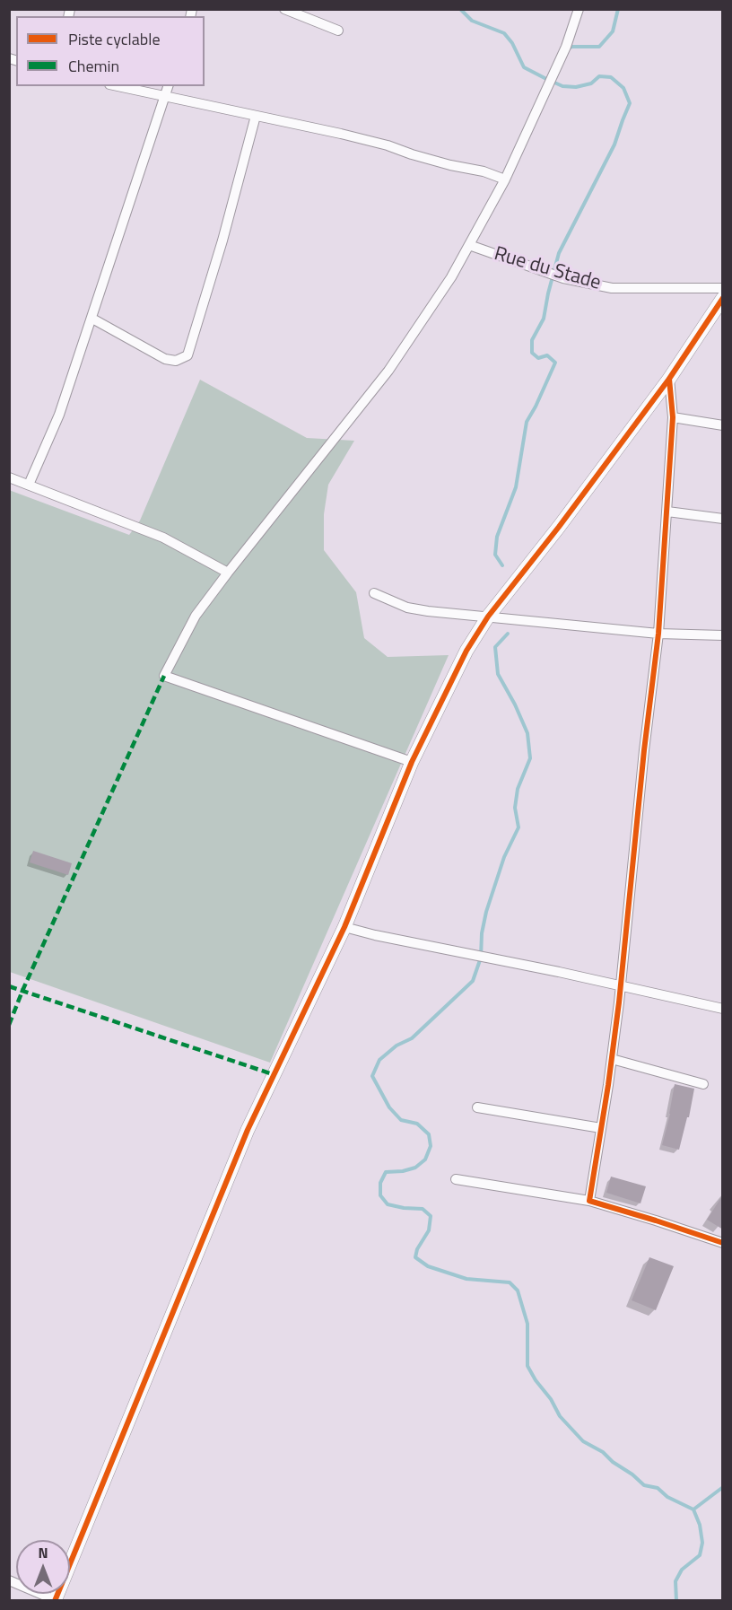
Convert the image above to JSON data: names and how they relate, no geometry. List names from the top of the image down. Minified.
{"streets":{"street":["Rue du Stade"]},"legend":["Piste cyclable","Chemin"],"north":"top"}
